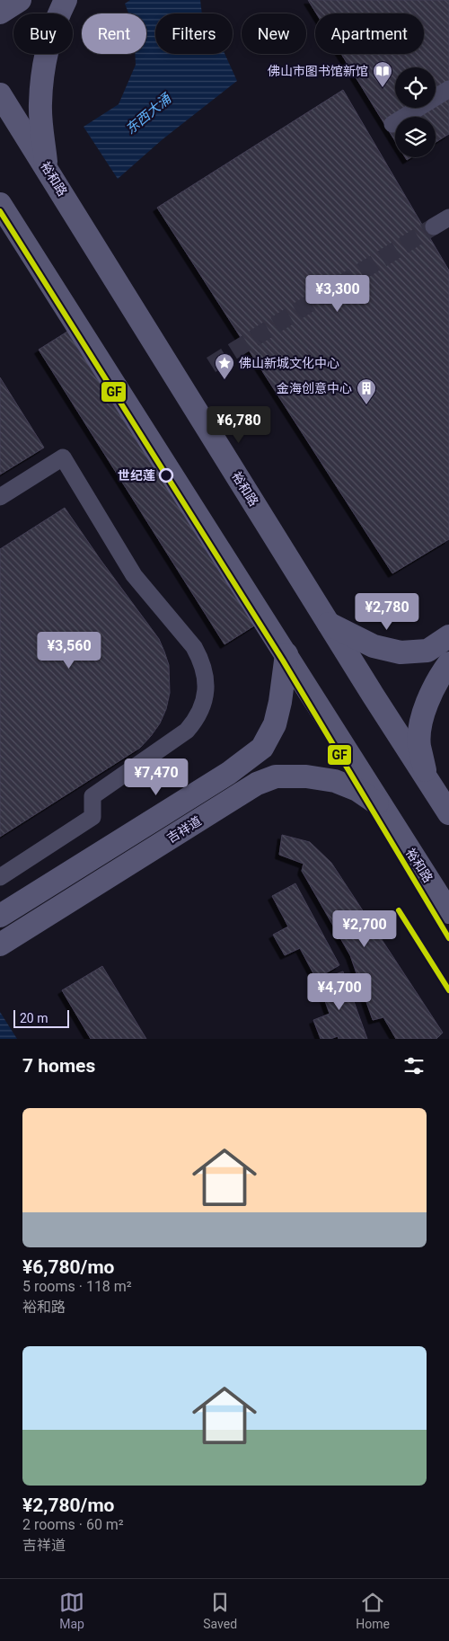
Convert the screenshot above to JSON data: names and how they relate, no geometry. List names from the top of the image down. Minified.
{"streets":{"main road":["裕和路","吉祥道"]},"crossings":[["裕和路","吉祥道"]],"water":["东西大涌"],"places":{"library":["佛山市图书馆新馆"],"place":["佛山新城文化中心"],"building":["金海创意中心"],"other":["世纪莲"]},"lines":["transit line GF"],"scale_bar":"20 m","page":{"chip":["Buy","Rent","Filters","New","Apartment"],"price":["¥3,300","¥6,780","¥2,780","¥3,560","¥7,470","¥2,700","¥4,700"],"scale":"20 m","heading":"7 homes","list":[{"name":"¥6,780/mo","note":"5 rooms · 118 m² · 裕和路"},{"name":"¥2,780/mo","note":"2 rooms · 60 m² · 吉祥道"}],"tabs":["Map","Saved","Home"]}}
